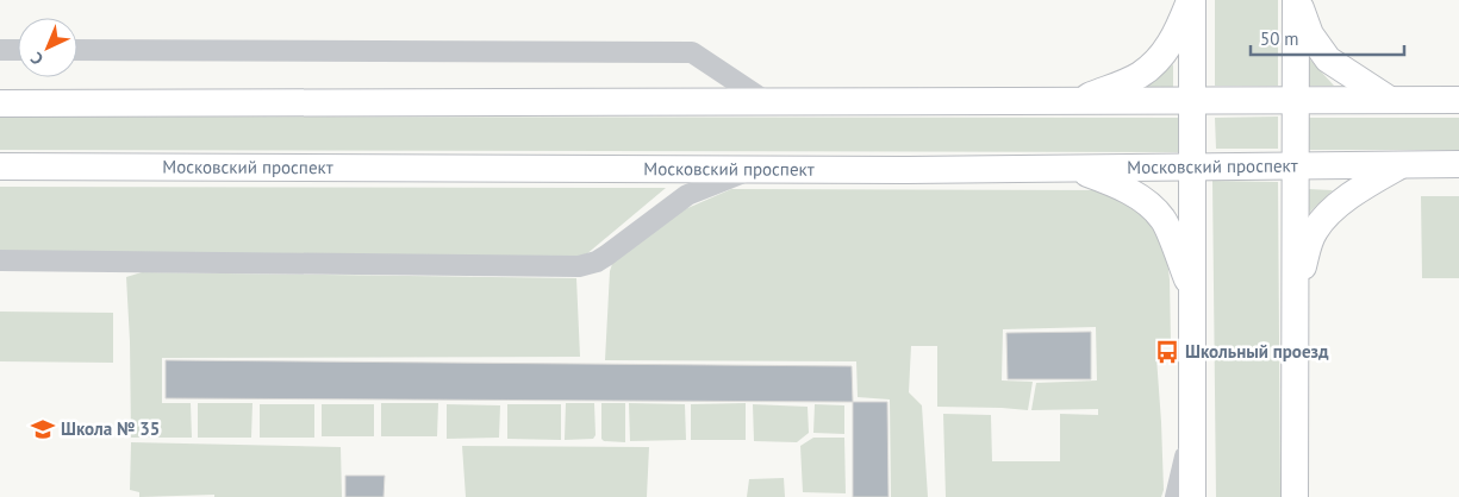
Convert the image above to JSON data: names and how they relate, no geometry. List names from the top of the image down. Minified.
{"streets":{"main road":["Московский проспект"]},"places":{"bus stop":["Школьный проезд"],"school or university":["Школа № 35"]},"scale_bar":"50 m","north":"bottom left"}
